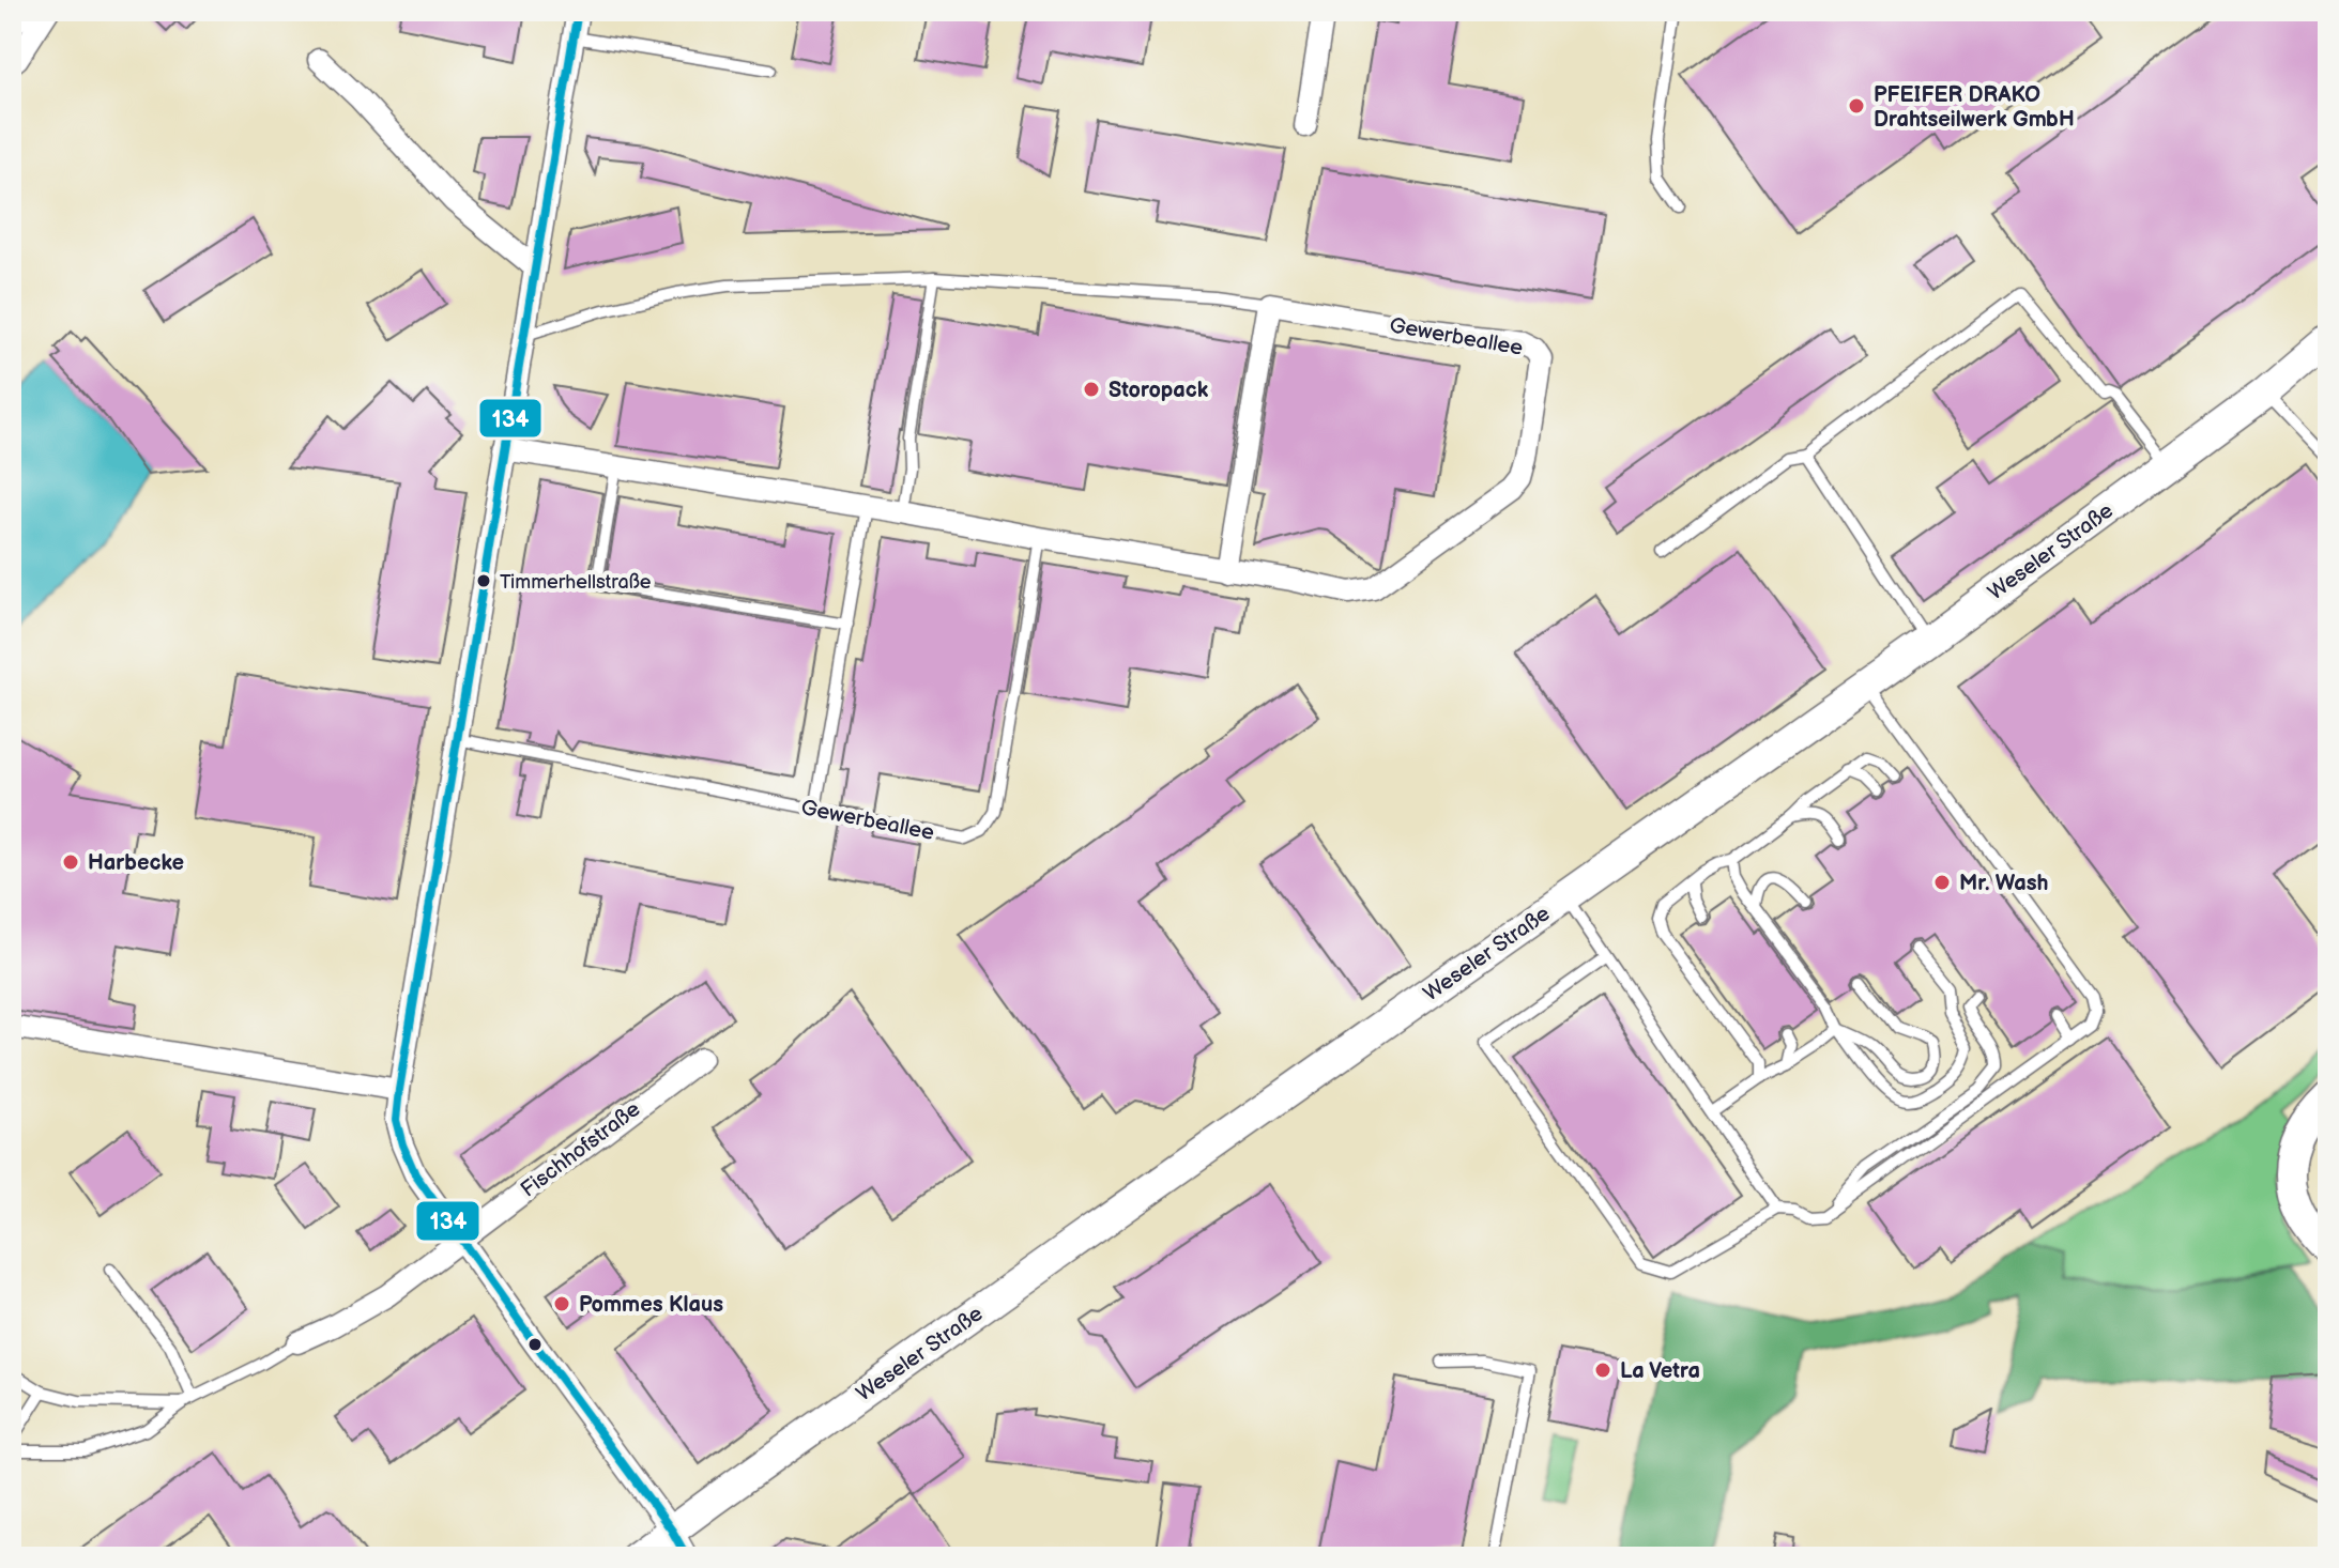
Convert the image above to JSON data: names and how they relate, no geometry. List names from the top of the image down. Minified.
{"streets":{"main road":["Weseler Straße"],"street":["Gewerbeallee","Fischhofstraße"]},"places":["PFEIFER DRAKO Drahtseilwerk GmbH","Storopack","Timmerhellstraße","Harbecke","Mr. Wash","Pommes Klaus","La Vetra"],"lines":["transit line 134"]}
